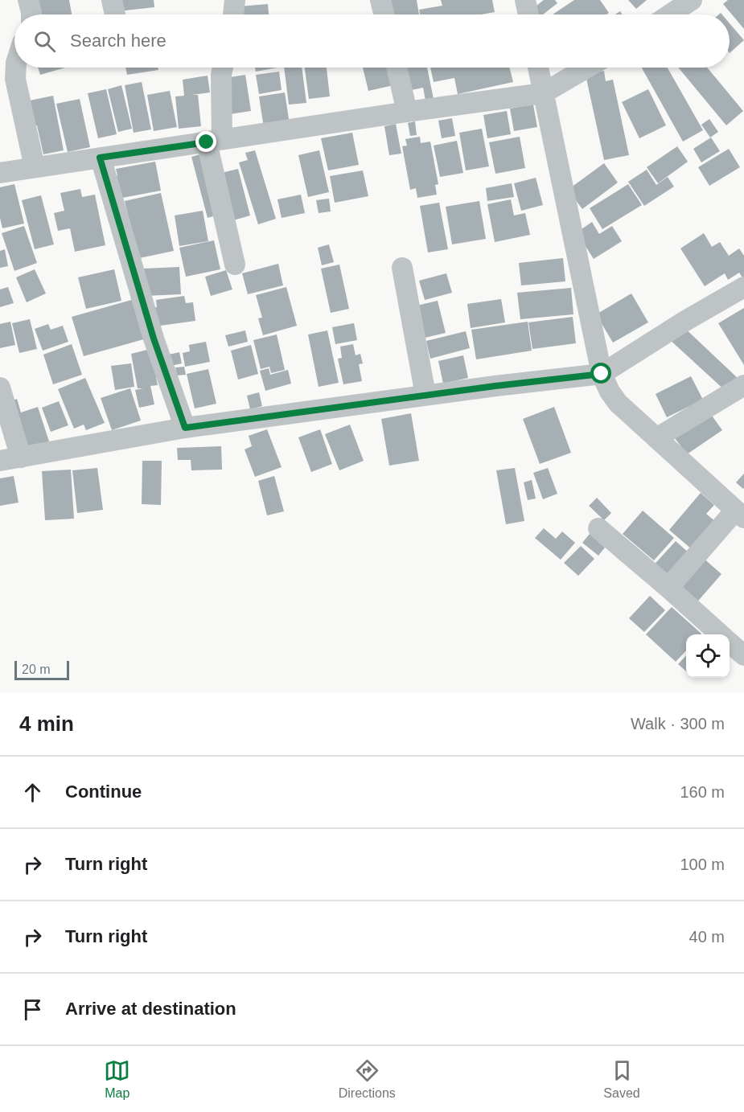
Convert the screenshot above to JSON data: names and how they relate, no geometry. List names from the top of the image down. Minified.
{"scale_bar":"20 m","page":{"search":"Search here","scale":"20 m","heading":["4 min","Walk · 300 m"],"list":[["Continue","160 m"],["Turn right","100 m"],["Turn right","40 m"],"Arrive at destination"],"nav":["Map","Directions","Saved"]}}
